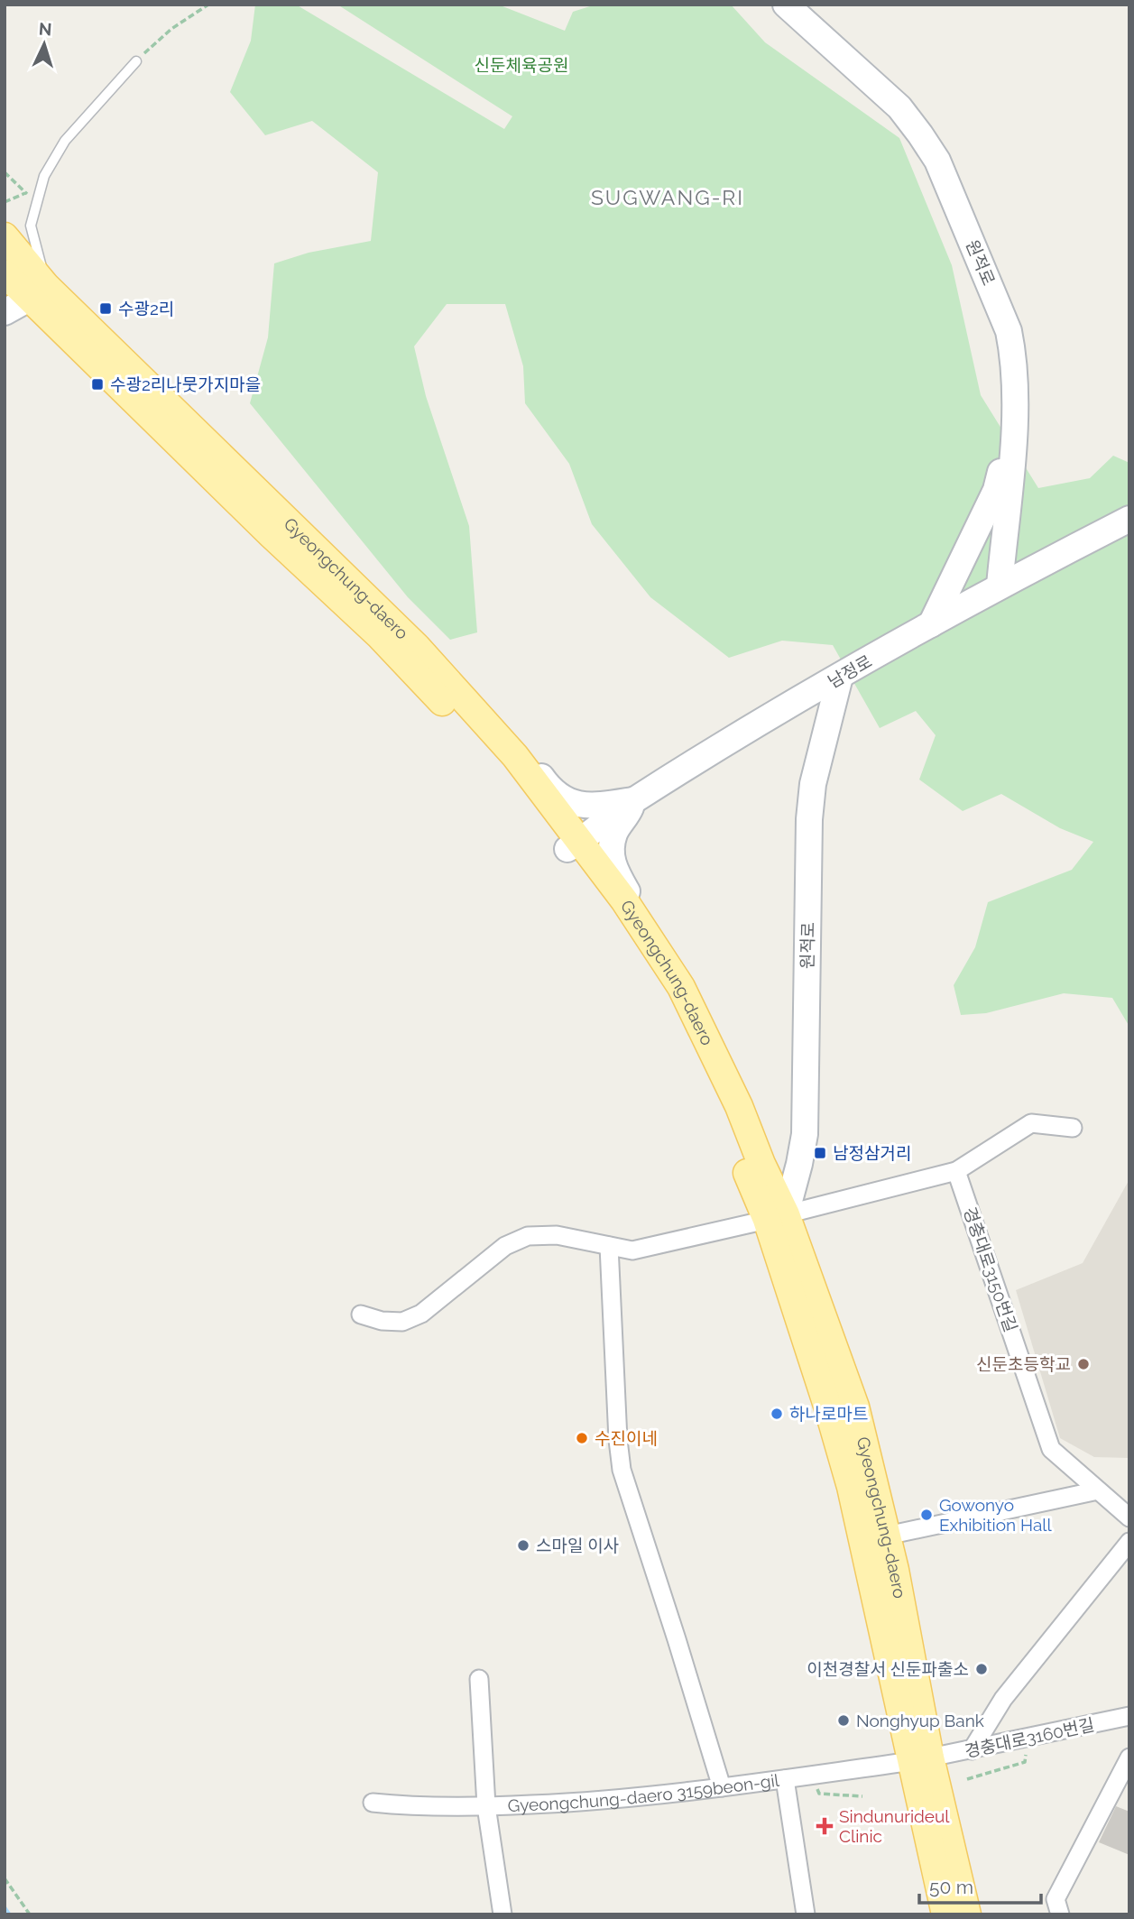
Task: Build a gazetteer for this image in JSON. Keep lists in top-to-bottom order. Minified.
{"streets":{"main road":["Gyeongchung-daero"],"street":["원적로","남정로","경충대로3150번길","경충대로3160번길","Gyeongchung-daero 3159beon-gil"]},"crossings":[["원적로","Gyeongchung-daero"],["원적로","남정로"],["Gyeongchung-daero","남정로"],["Gyeongchung-daero","경충대로3160번길"],["Gyeongchung-daero","Gyeongchung-daero 3159beon-gil"],["경충대로3160번길","Gyeongchung-daero 3159beon-gil"]],"districts":["SUGWANG-RI"],"parks":["신둔체육공원"],"places":{"transit":["수광2리","수광2리나뭇가지마을","남정삼거리"],"other":["신둔초등학교","하나로마트","수진이네","Gowonyo Exhibition Hall","스마일 이사","이천경찰서 신둔파출소","Nonghyup Bank"],"health":["Sindunurideul Clinic"]},"scale_bar":"50 m","north":"top"}
